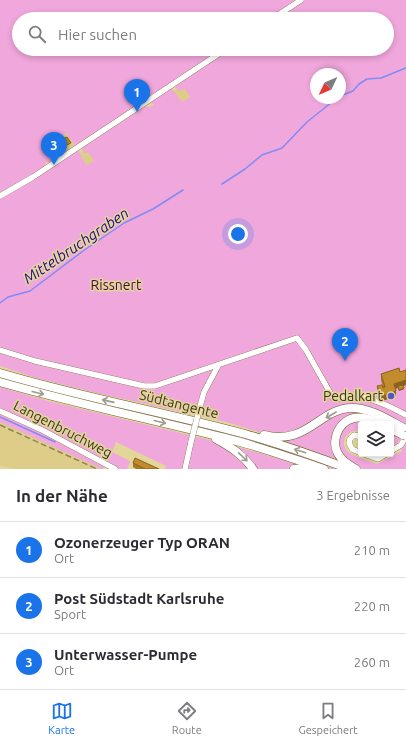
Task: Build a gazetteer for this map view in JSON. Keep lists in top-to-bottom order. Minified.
{"streets":{"highway":["Südtangente"],"lane":["Langenbruchweg"]},"water":["Mittelbruchgraben"],"parks":["Rissnert"],"places":["Pedalkart"],"north":"bottom left","page":{"search":"Hier suchen","pins":["1","3","2"],"heading":["In der Nähe","3 Ergebnisse"],"list":[{"mark":"1","name":"Ozonerzeuger Typ ORAN","note":"Ort","value":"210 m"},{"mark":"2","name":"Post Südstadt Karlsruhe","note":"Sport","value":"220 m"},{"mark":"3","name":"Unterwasser-Pumpe","note":"Ort","value":"260 m"}],"nav":["Karte","Route","Gespeichert"]}}
